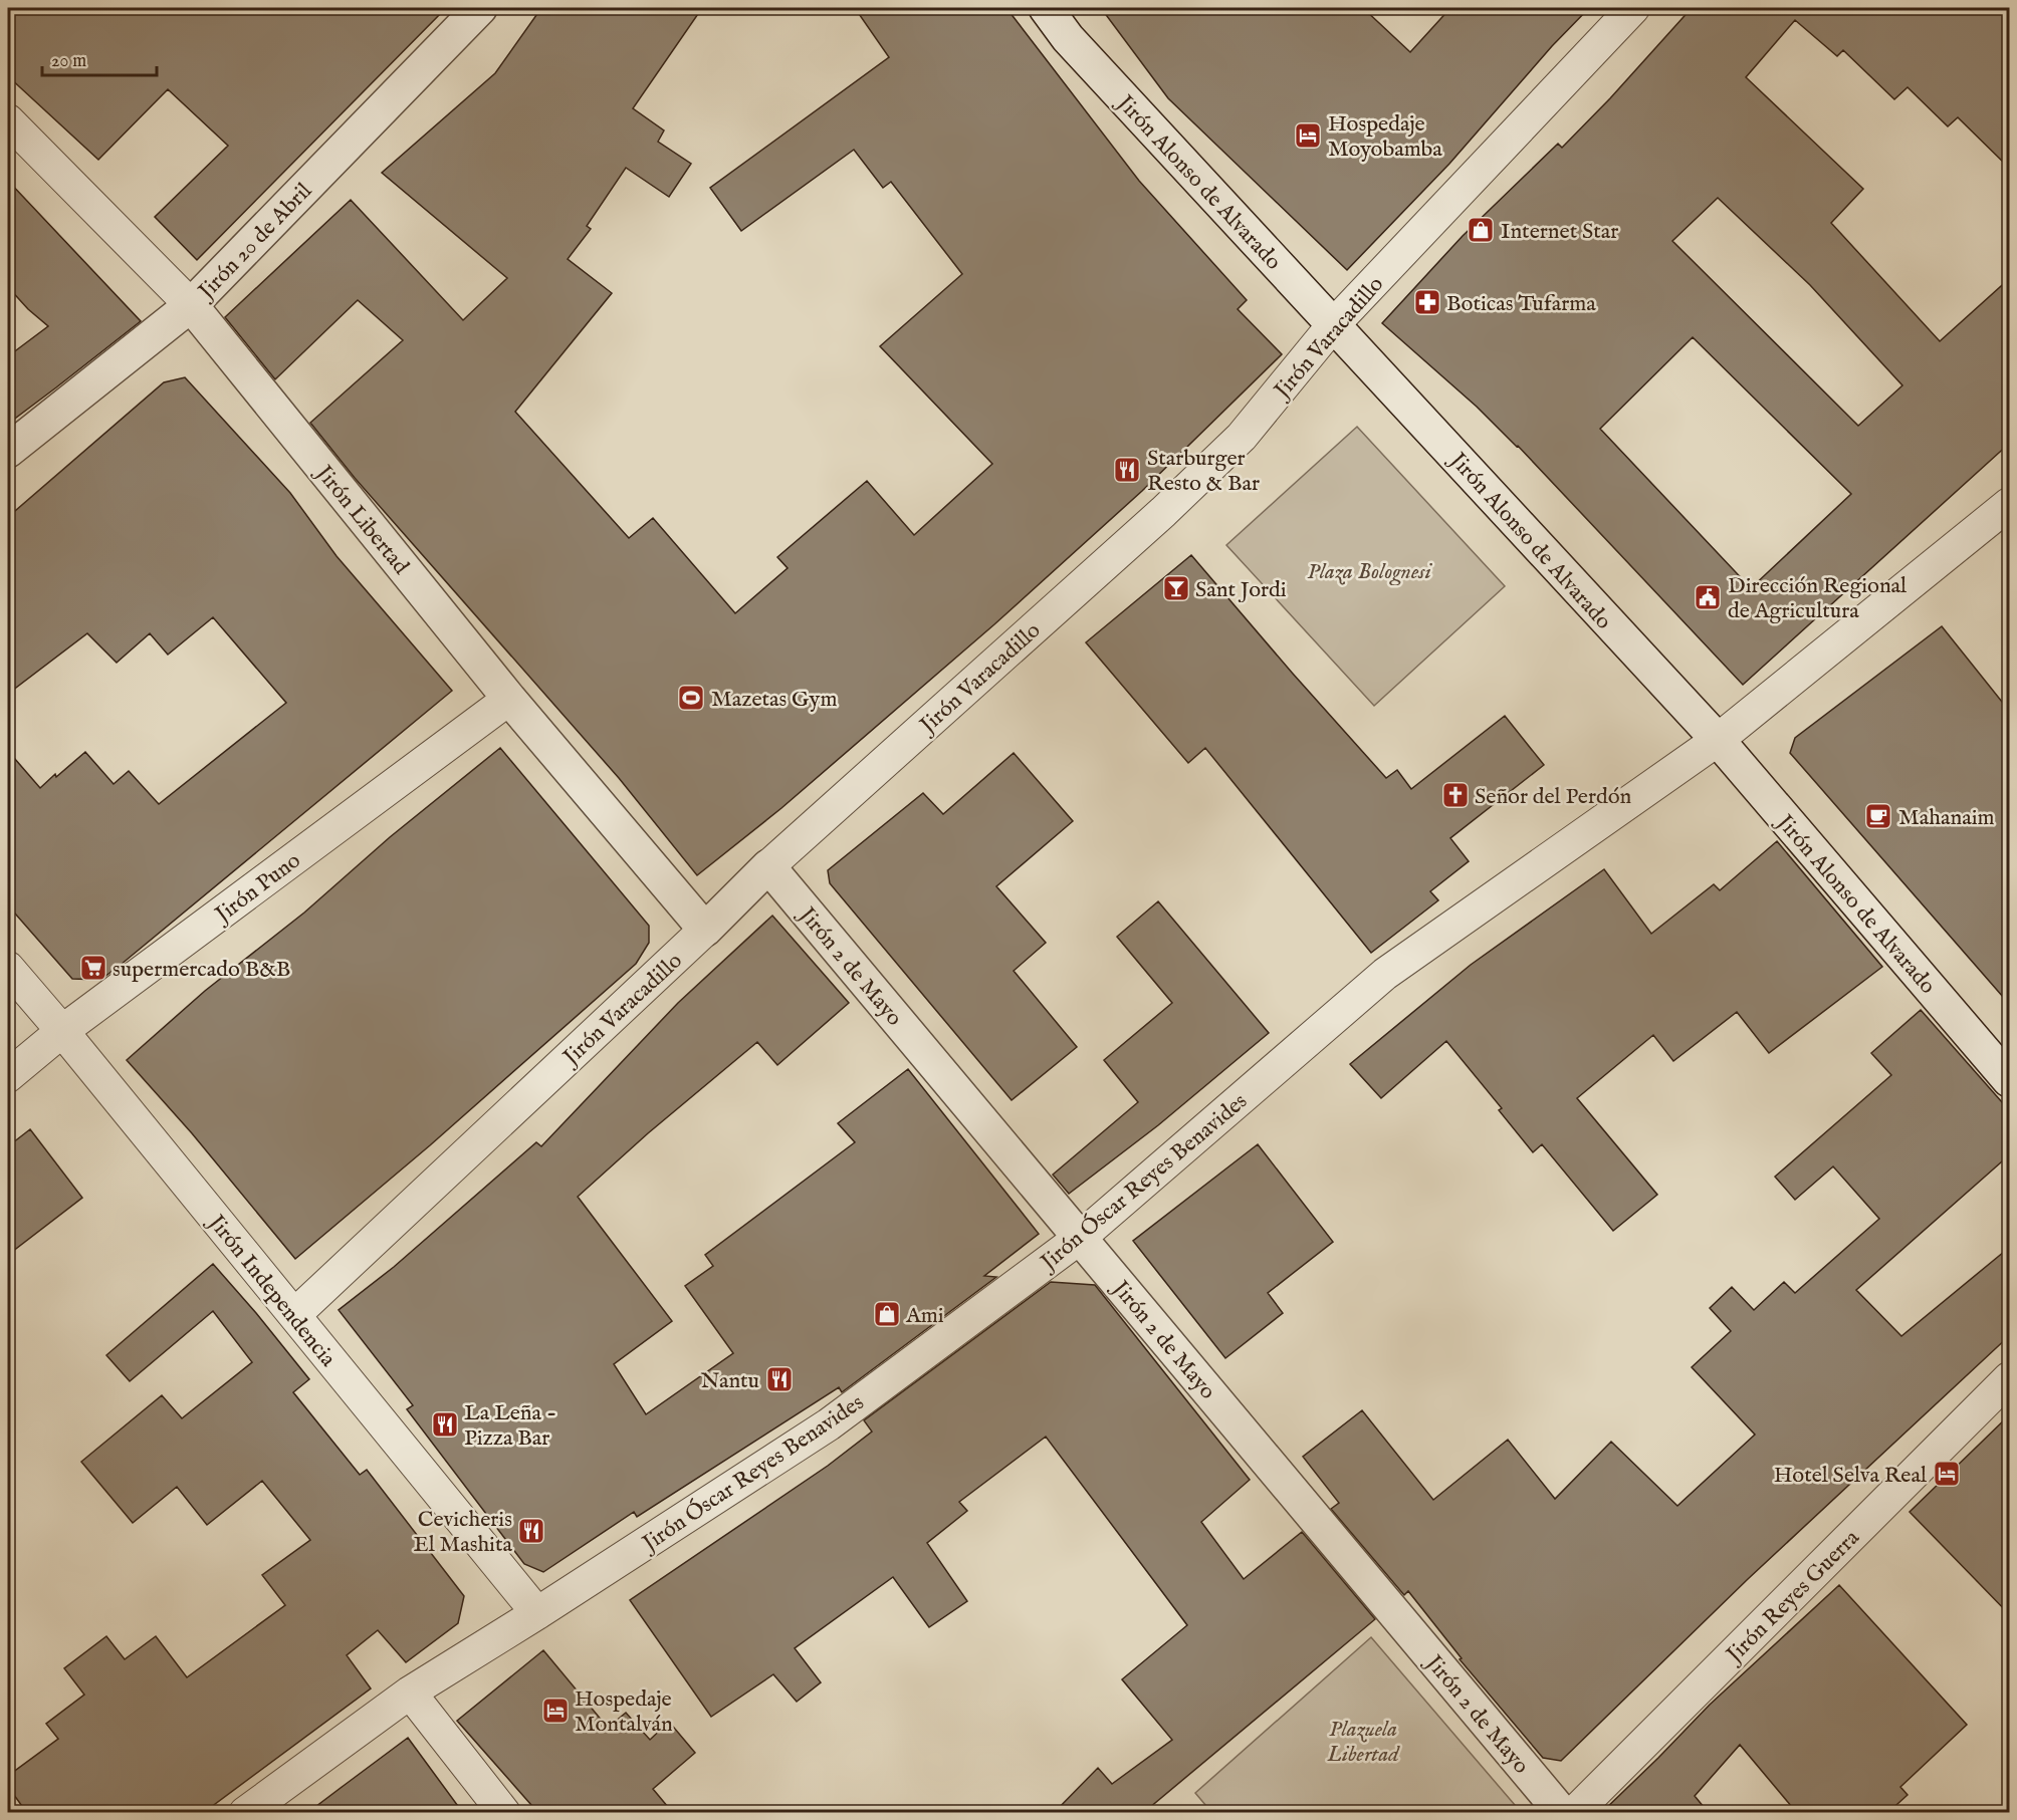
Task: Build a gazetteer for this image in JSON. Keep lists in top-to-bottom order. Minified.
{"streets":{"street":["Jirón Alonso de Alvarado","Jirón 20 de Abril","Jirón Varacadillo","Jirón Libertad","Jirón Puno","Jirón 2 de Mayo","Jirón Óscar Reyes Benavides","Jirón Independencia","Jirón Reyes Guerra"]},"crossings":[["Jirón Alonso de Alvarado","Jirón Varacadillo"],["Jirón Alonso de Alvarado","Jirón Óscar Reyes Benavides"],["Jirón 20 de Abril","Jirón Libertad"],["Jirón Varacadillo","Jirón Libertad"],["Jirón Varacadillo","Jirón 2 de Mayo"],["Jirón Varacadillo","Jirón Independencia"],["Jirón Libertad","Jirón Puno"],["Jirón Puno","Jirón Independencia"],["Jirón 2 de Mayo","Jirón Óscar Reyes Benavides"],["Jirón Óscar Reyes Benavides","Jirón Independencia"]],"parks":["Plaza Bolognesi","Plazuela Libertad"],"places":{"hotel":["Hospedaje Moyobamba","Hotel Selva Real","Hospedaje Montalván"],"shop":["Internet Star","Ami"],"pharmacy":["Boticas Tufarma"],"restaurant":["Starburger Resto & Bar","Nantu","La Leña - Pizza Bar","Cevicheris El Mashita"],"bar":["Sant Jordi"],"public building":["Dirección Regional de Agricultura"],"sports":["Mazetas Gym"],"church":["Señor del Perdón"],"cafe":["Mahanaim"],"supermarket":["supermercado B&B"]},"scale_bar":"20 m"}
